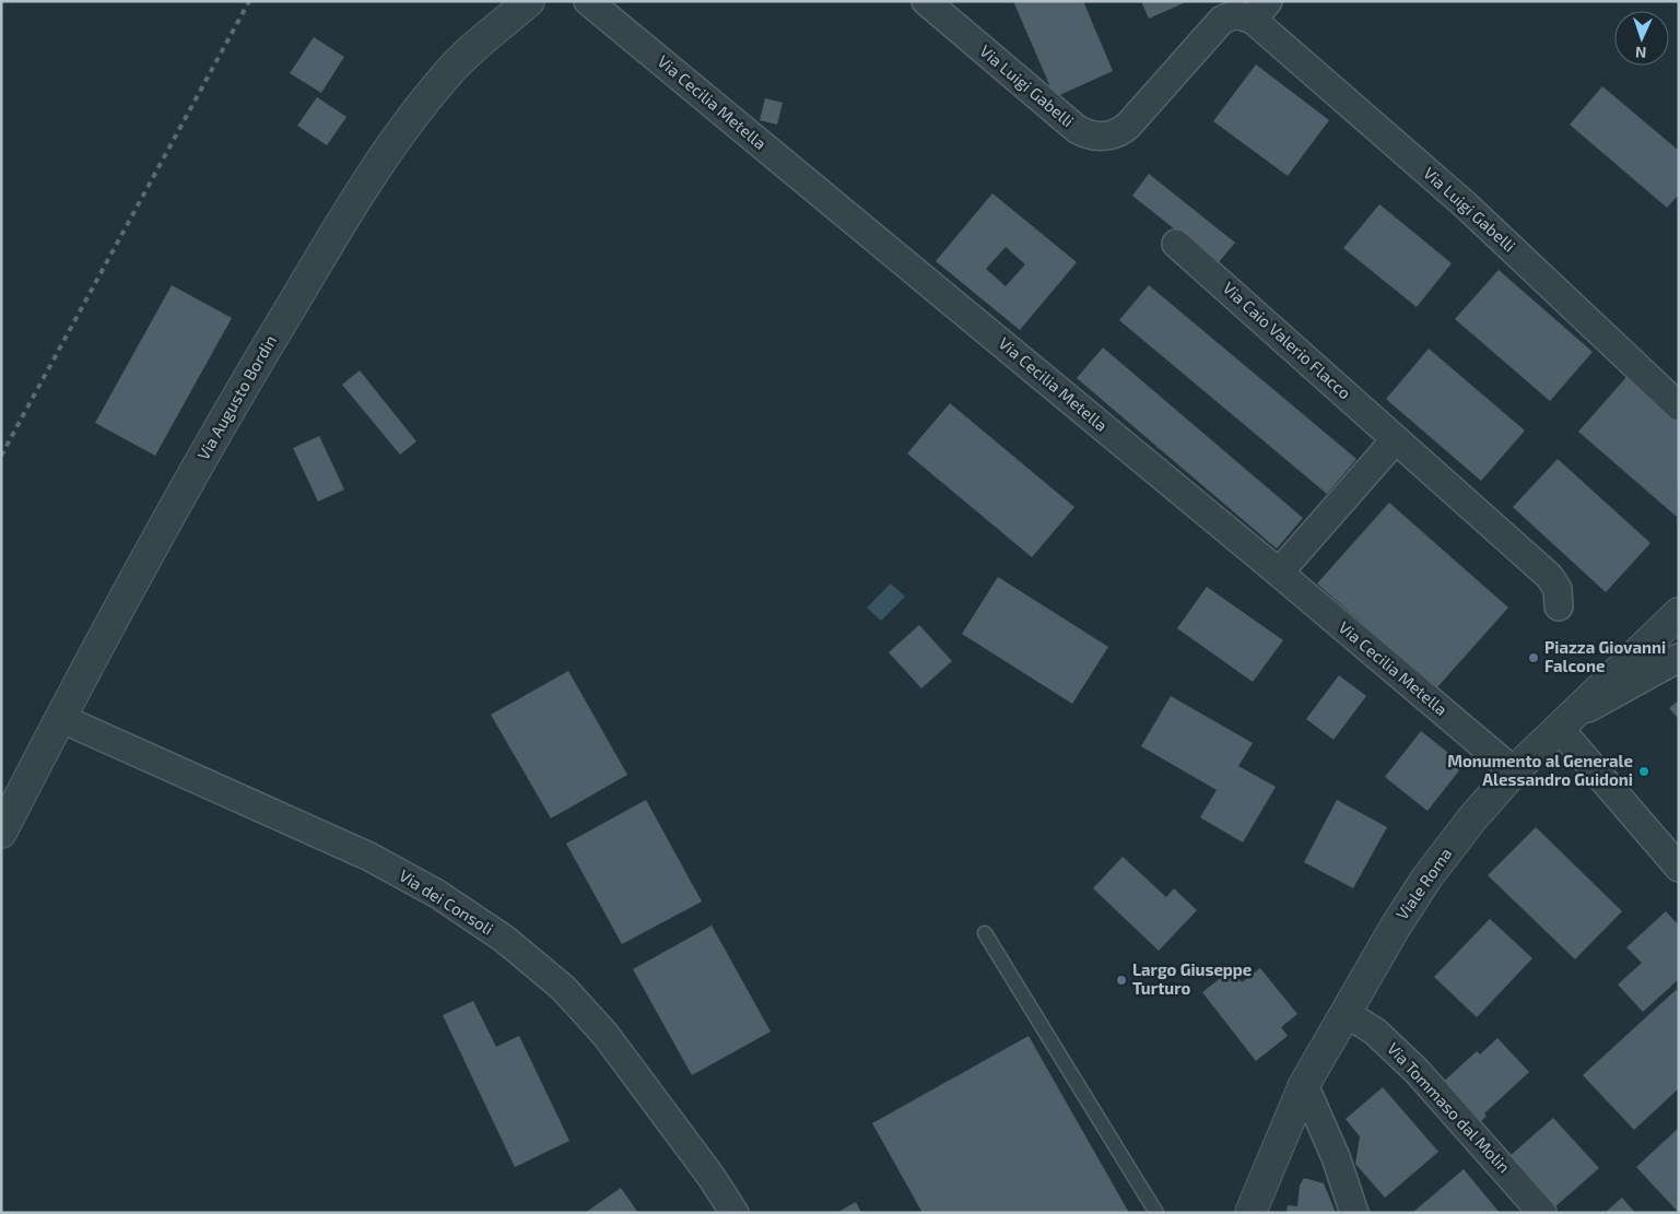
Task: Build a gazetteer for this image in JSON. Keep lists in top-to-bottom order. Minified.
{"streets":{"street":["Via Luigi Gabelli","Via Cecilia Metella","Via Caio Valerio Flacco","Via Augusto Bordin","Viale Roma","Via dei Consoli","Via Tommaso dal Molin"]},"crossings":[["Via Cecilia Metella","Viale Roma"],["Via Augusto Bordin","Via dei Consoli"],["Viale Roma","Via Tommaso dal Molin"]],"places":["Piazza Giovanni Falcone","Monumento al Generale Alessandro Guidoni","Largo Giuseppe Turturo"],"north":"bottom"}
